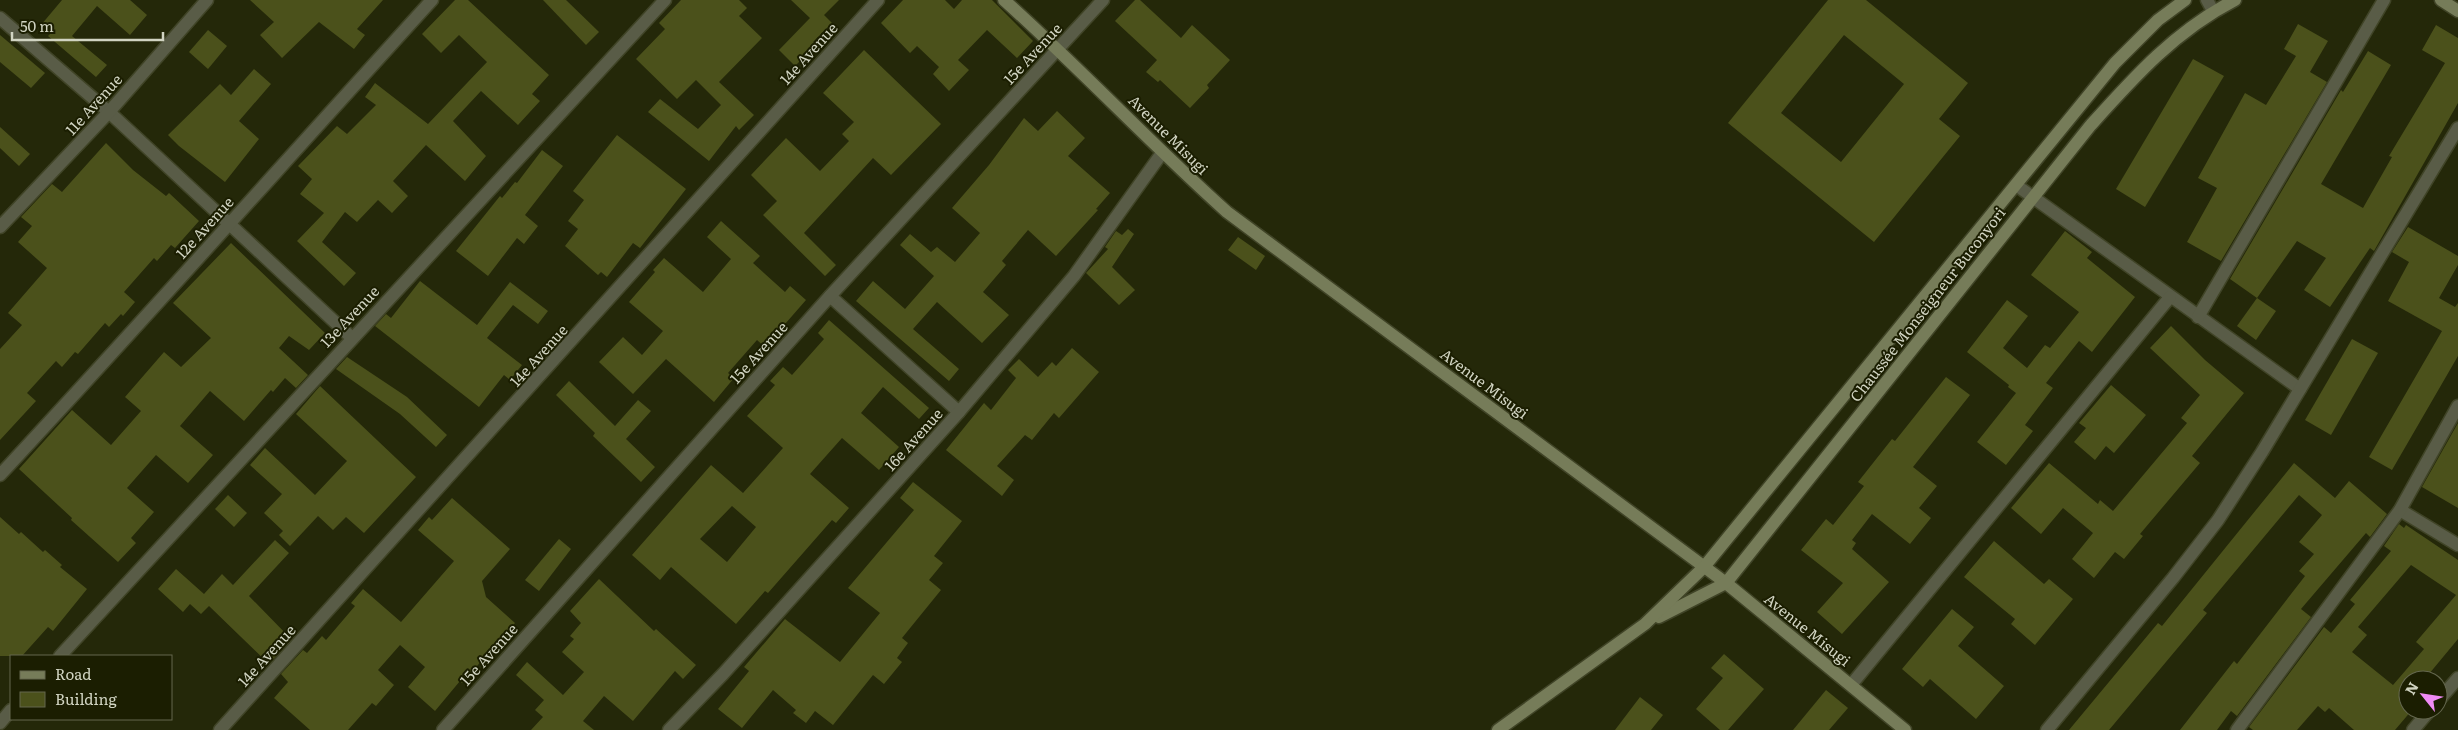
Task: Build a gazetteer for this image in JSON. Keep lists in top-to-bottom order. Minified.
{"streets":{"street":["14e Avenue","15e Avenue","11e Avenue","Avenue Misugi","12e Avenue","Chaussée Monseigneur Buconyori","13e Avenue","16e Avenue"]},"crossings":[["15e Avenue","Avenue Misugi"],["Avenue Misugi","Chaussée Monseigneur Buconyori"],["Avenue Misugi","16e Avenue"]],"legend":["Road","Building"],"scale_bar":"50 m","north":"top left"}
